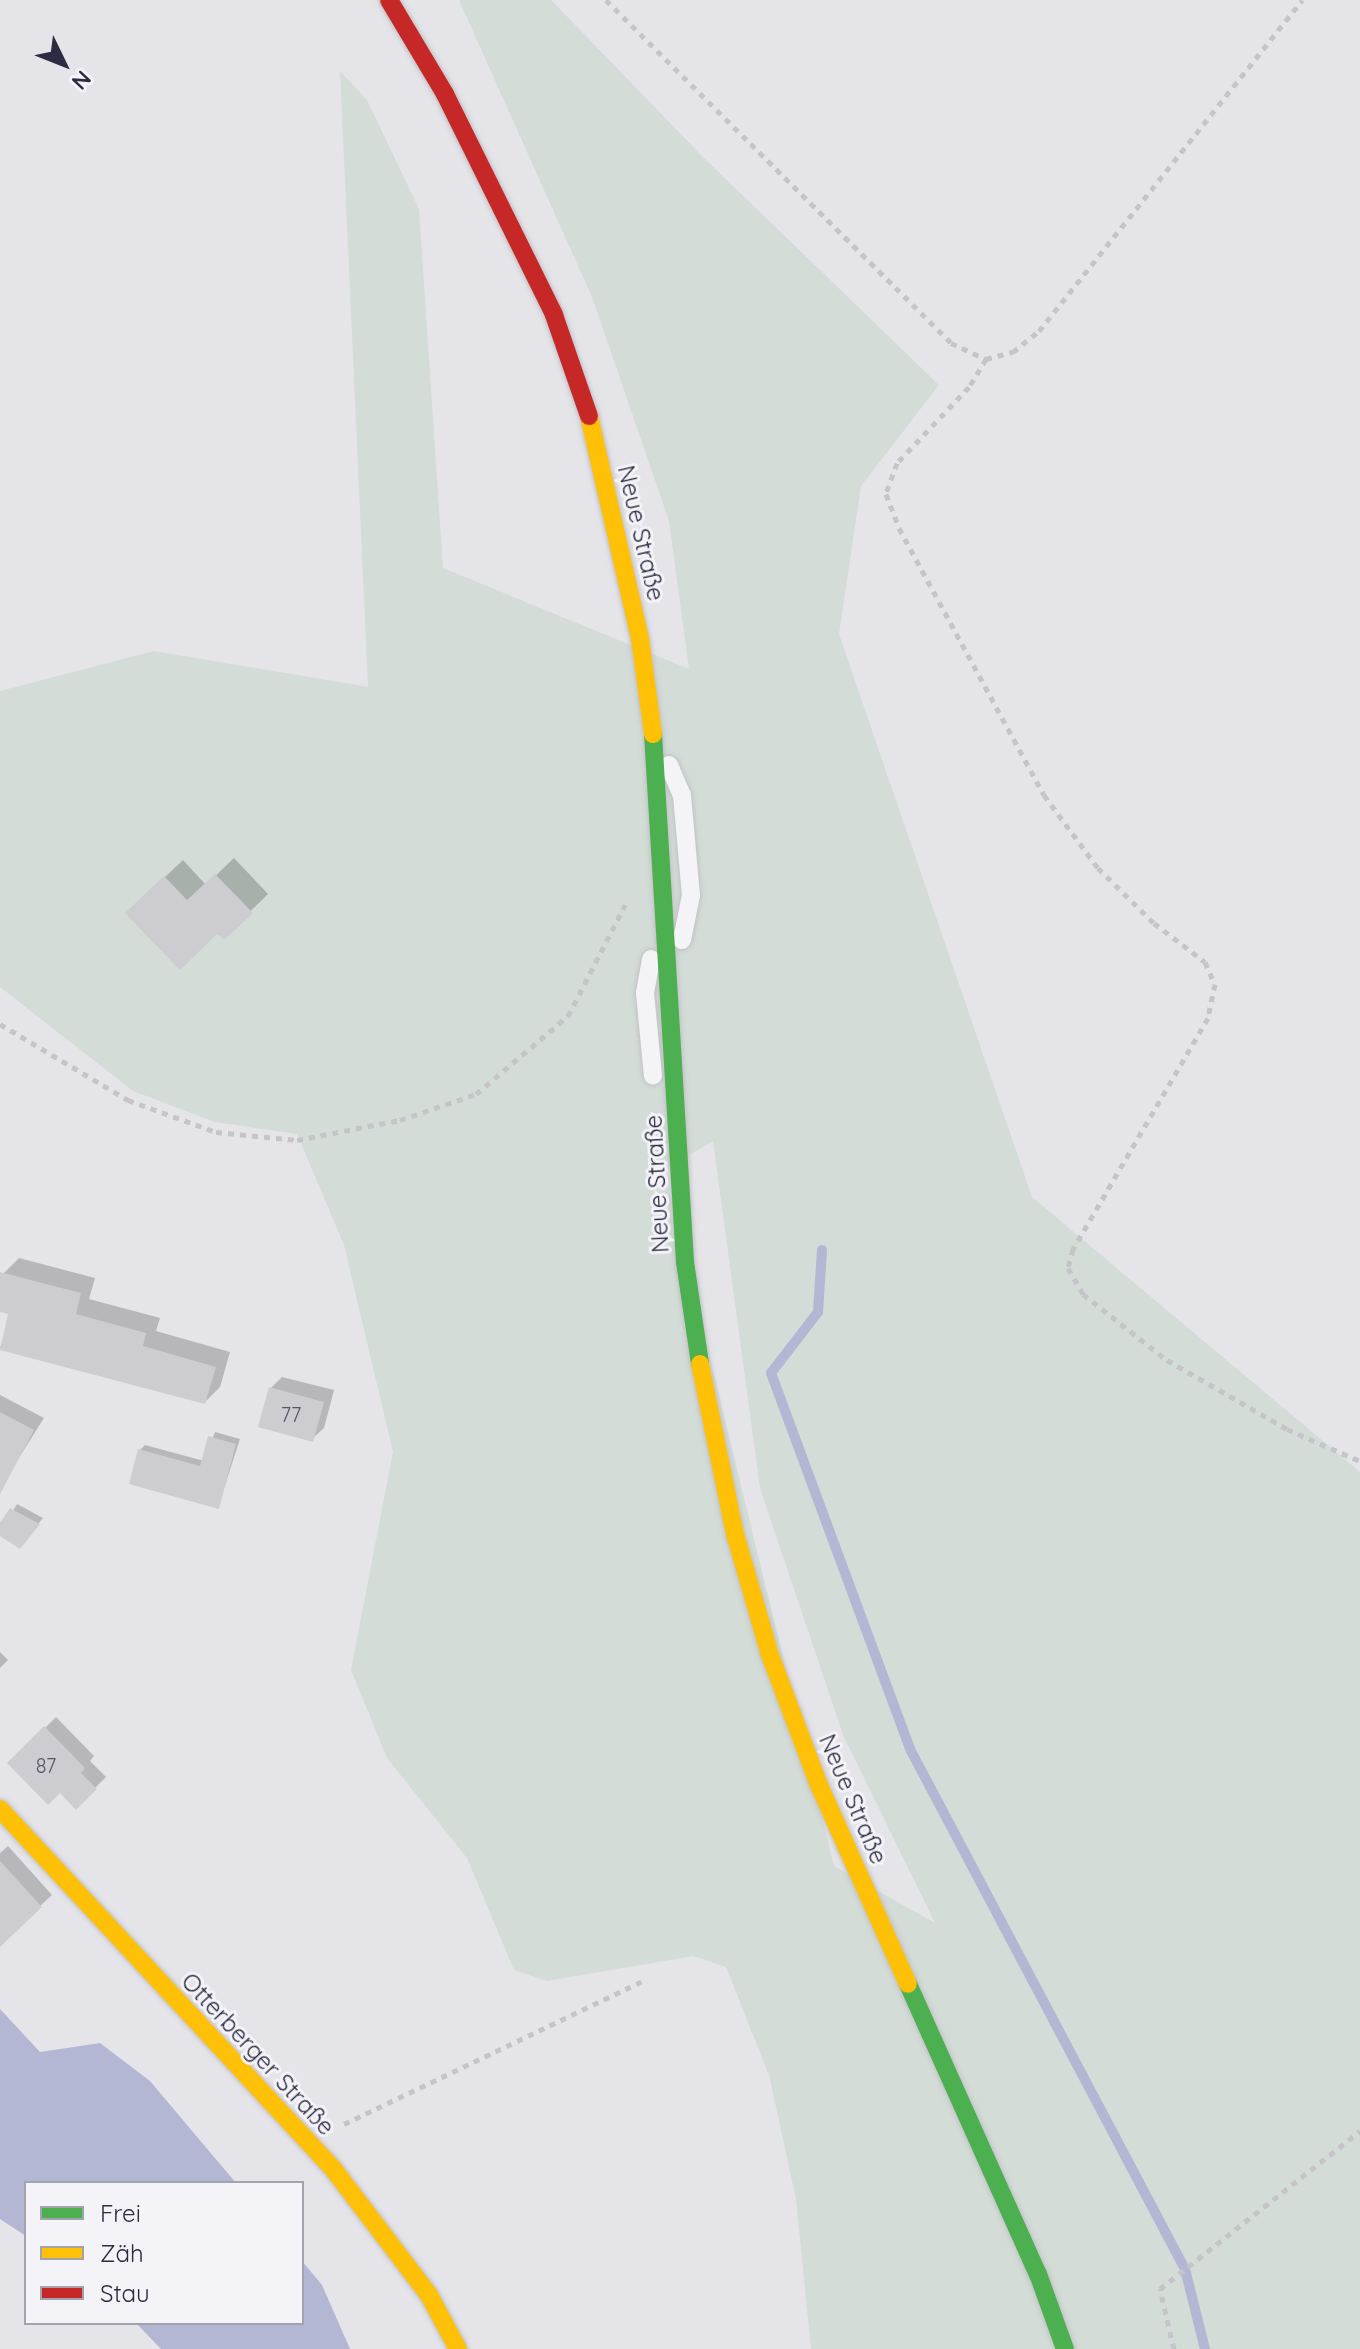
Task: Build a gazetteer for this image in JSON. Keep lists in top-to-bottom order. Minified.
{"streets":{"main road":["Neue Straße","Otterberger Straße"]},"house_numbers":["77","87"],"legend":["Frei","Zäh","Stau"],"north":"bottom right"}
